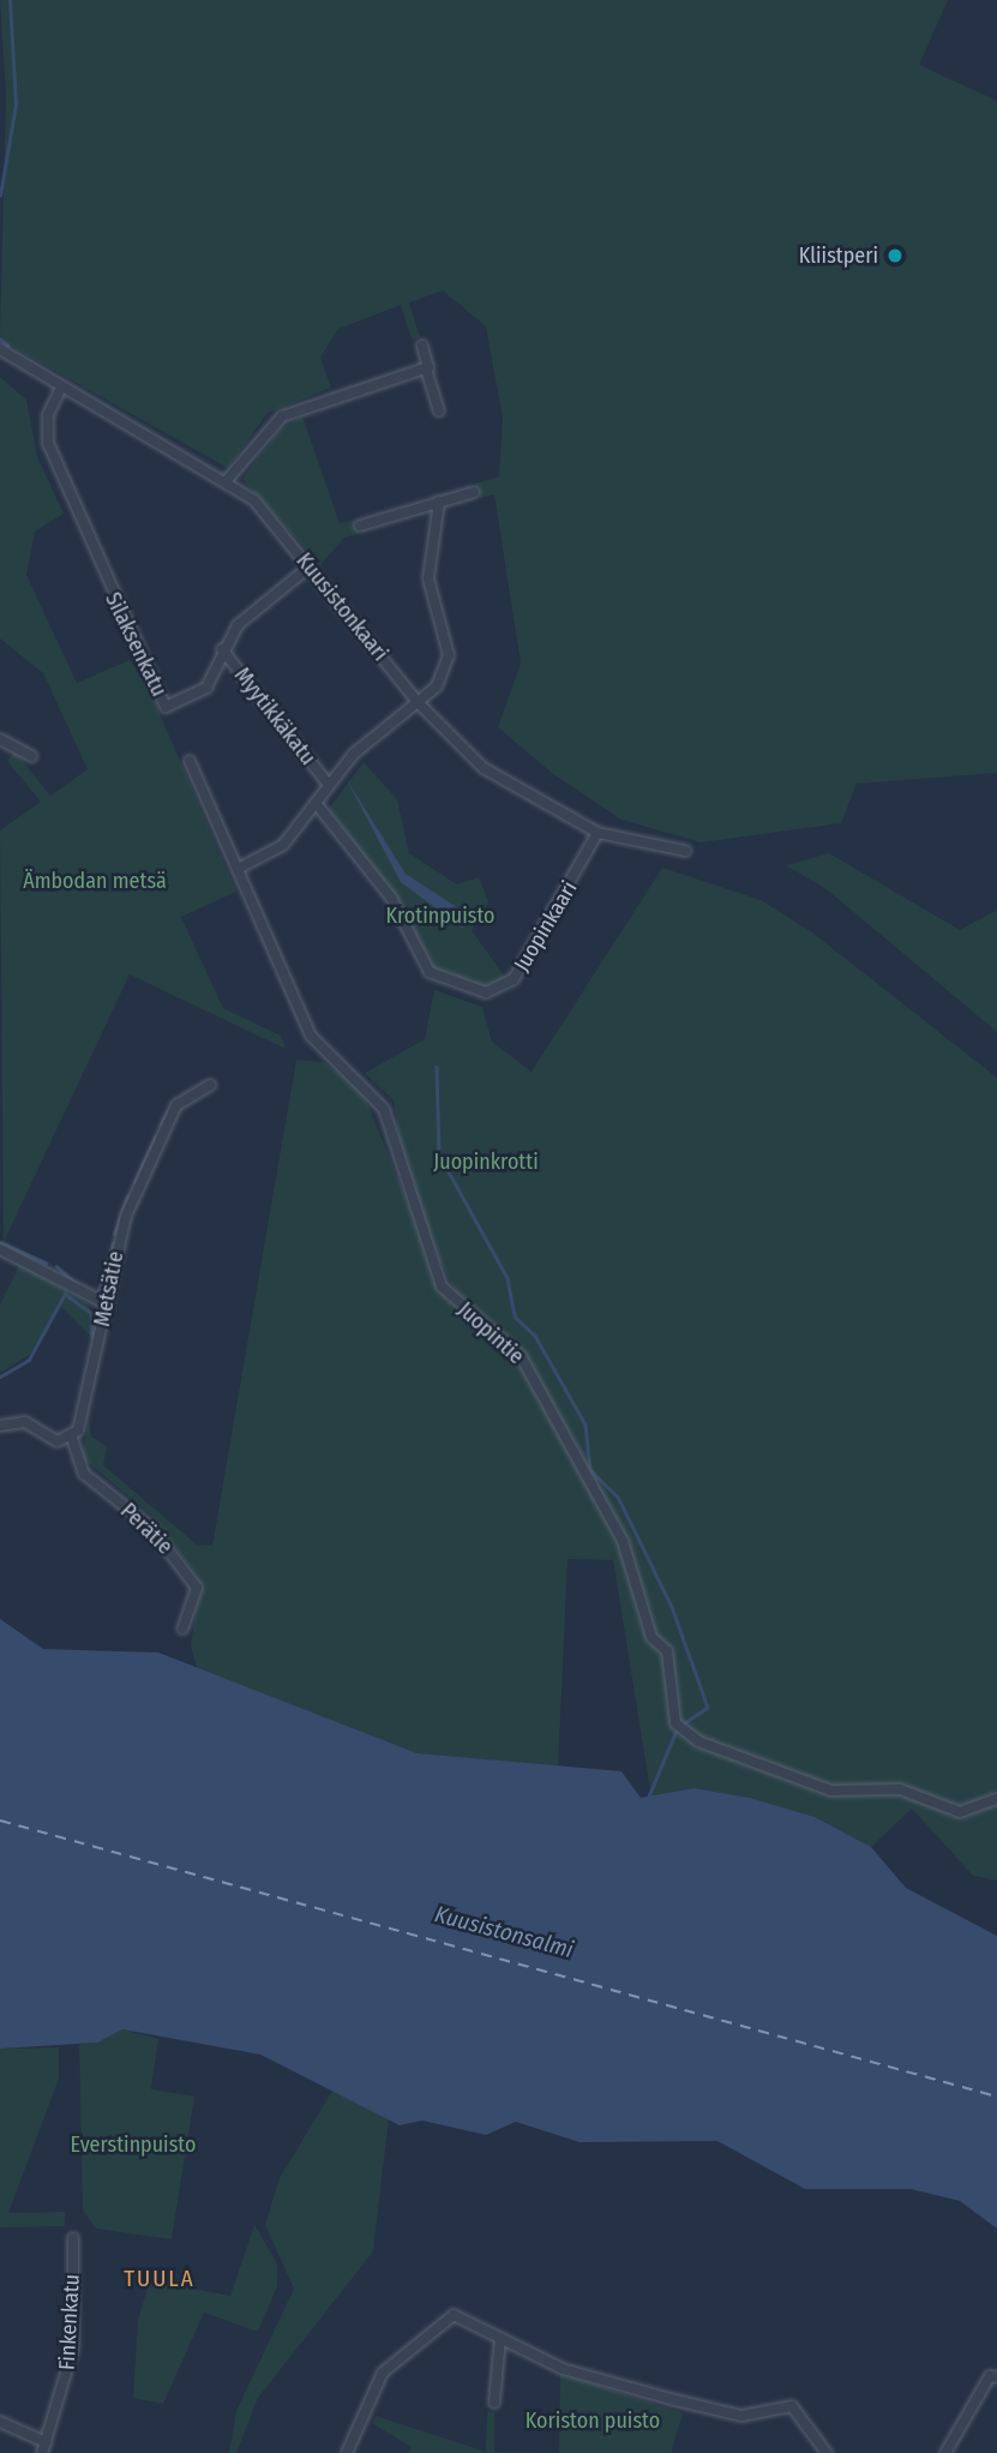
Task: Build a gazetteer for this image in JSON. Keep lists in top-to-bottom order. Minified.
{"streets":{"street":["Kuusistonkaari","Silaksenkatu","Myytikkäkatu","Juopinkaari","Metsätie","Juopintie","Perätie","Finkenkatu"]},"crossings":[["Kuusistonkaari","Silaksenkatu"],["Kuusistonkaari","Juopinkaari"],["Silaksenkatu","Myytikkäkatu"],["Metsätie","Perätie"]],"districts":["TUULA"],"water":["Kuusistonsalmi"],"parks":["Ämbodan metsä","Krotinpuisto","Juopinkrotti","Everstinpuisto","Koriston puisto"],"places":["Kliistperi"]}
